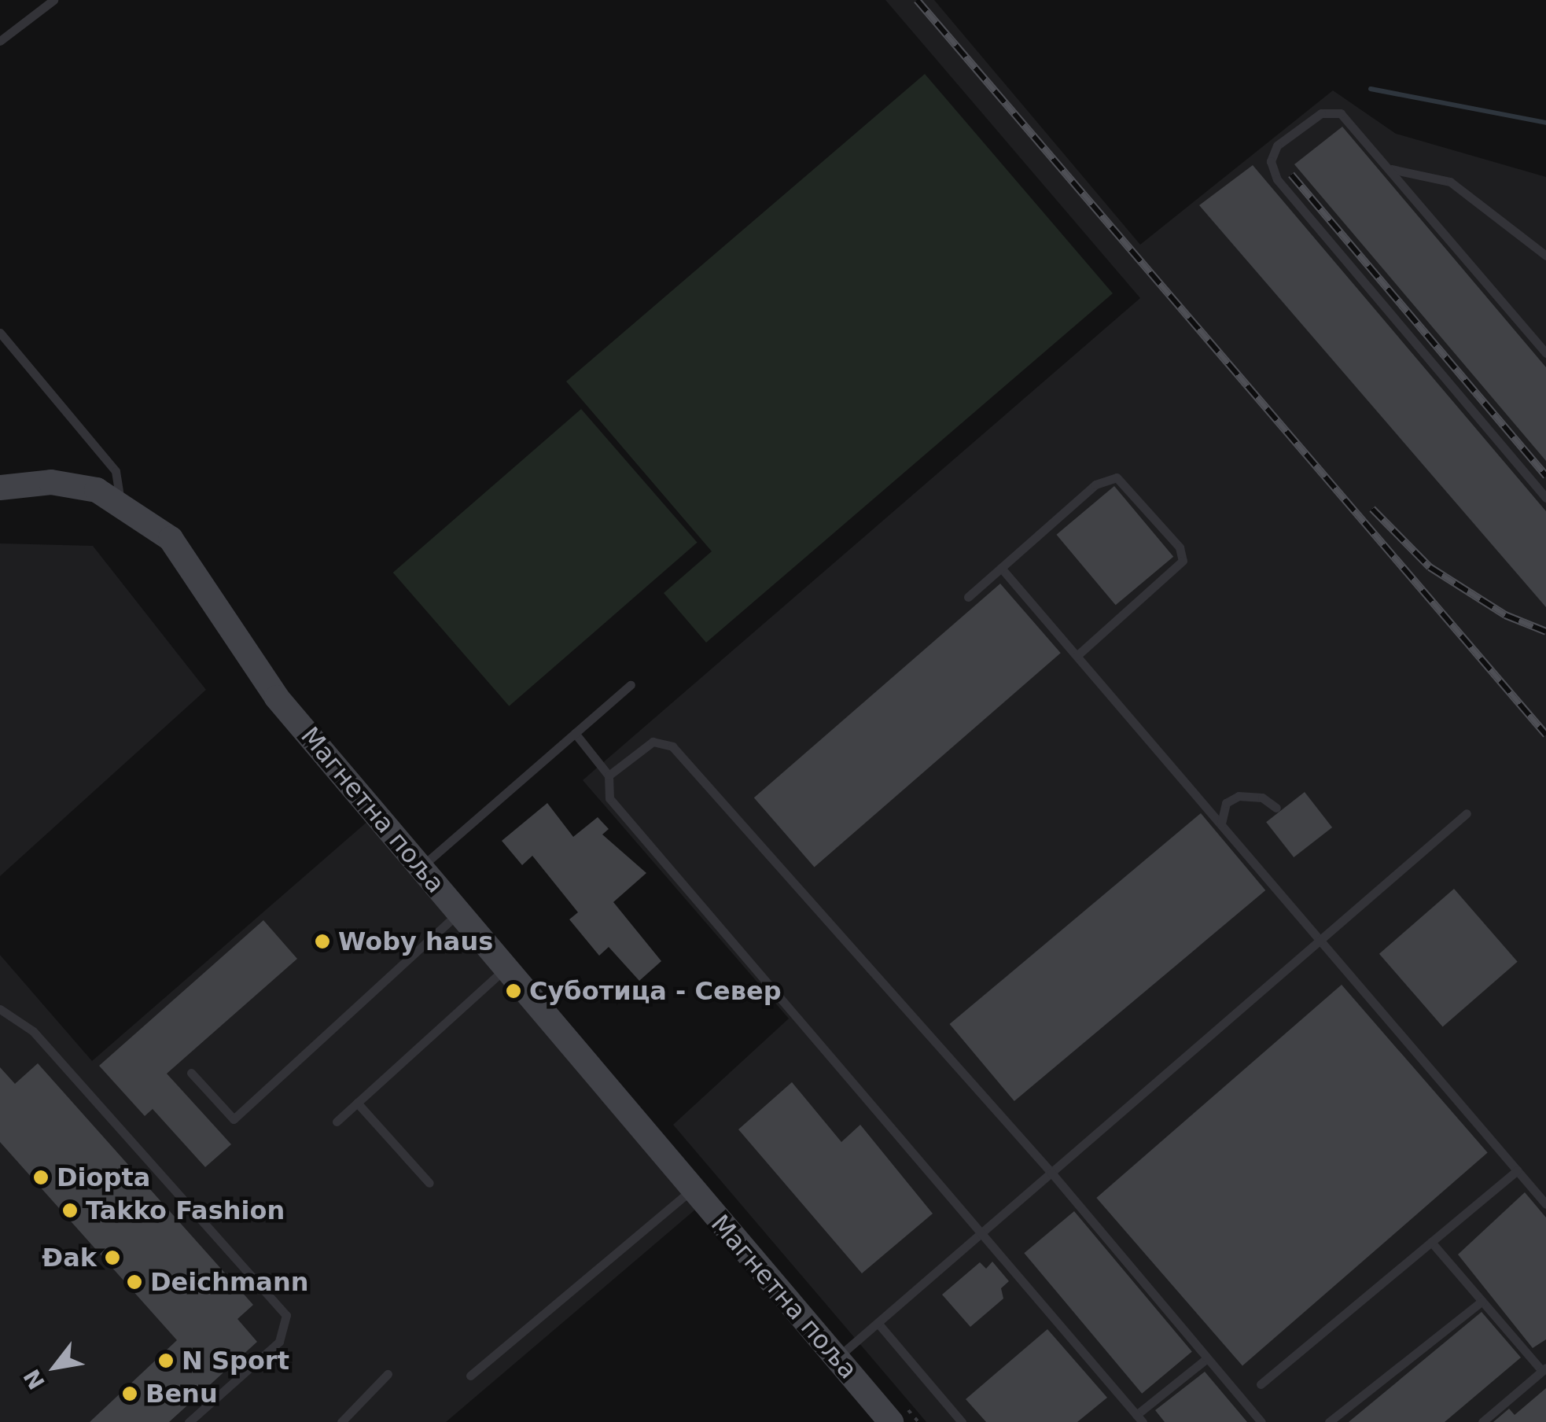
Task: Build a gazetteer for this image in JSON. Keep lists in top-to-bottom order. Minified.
{"streets":{"street":["Магнетна поља"]},"places":["Woby haus","Суботица - Север","Diopta","Takko Fashion","Đak","Deichmann","N Sport","Benu"],"north":"bottom left"}
